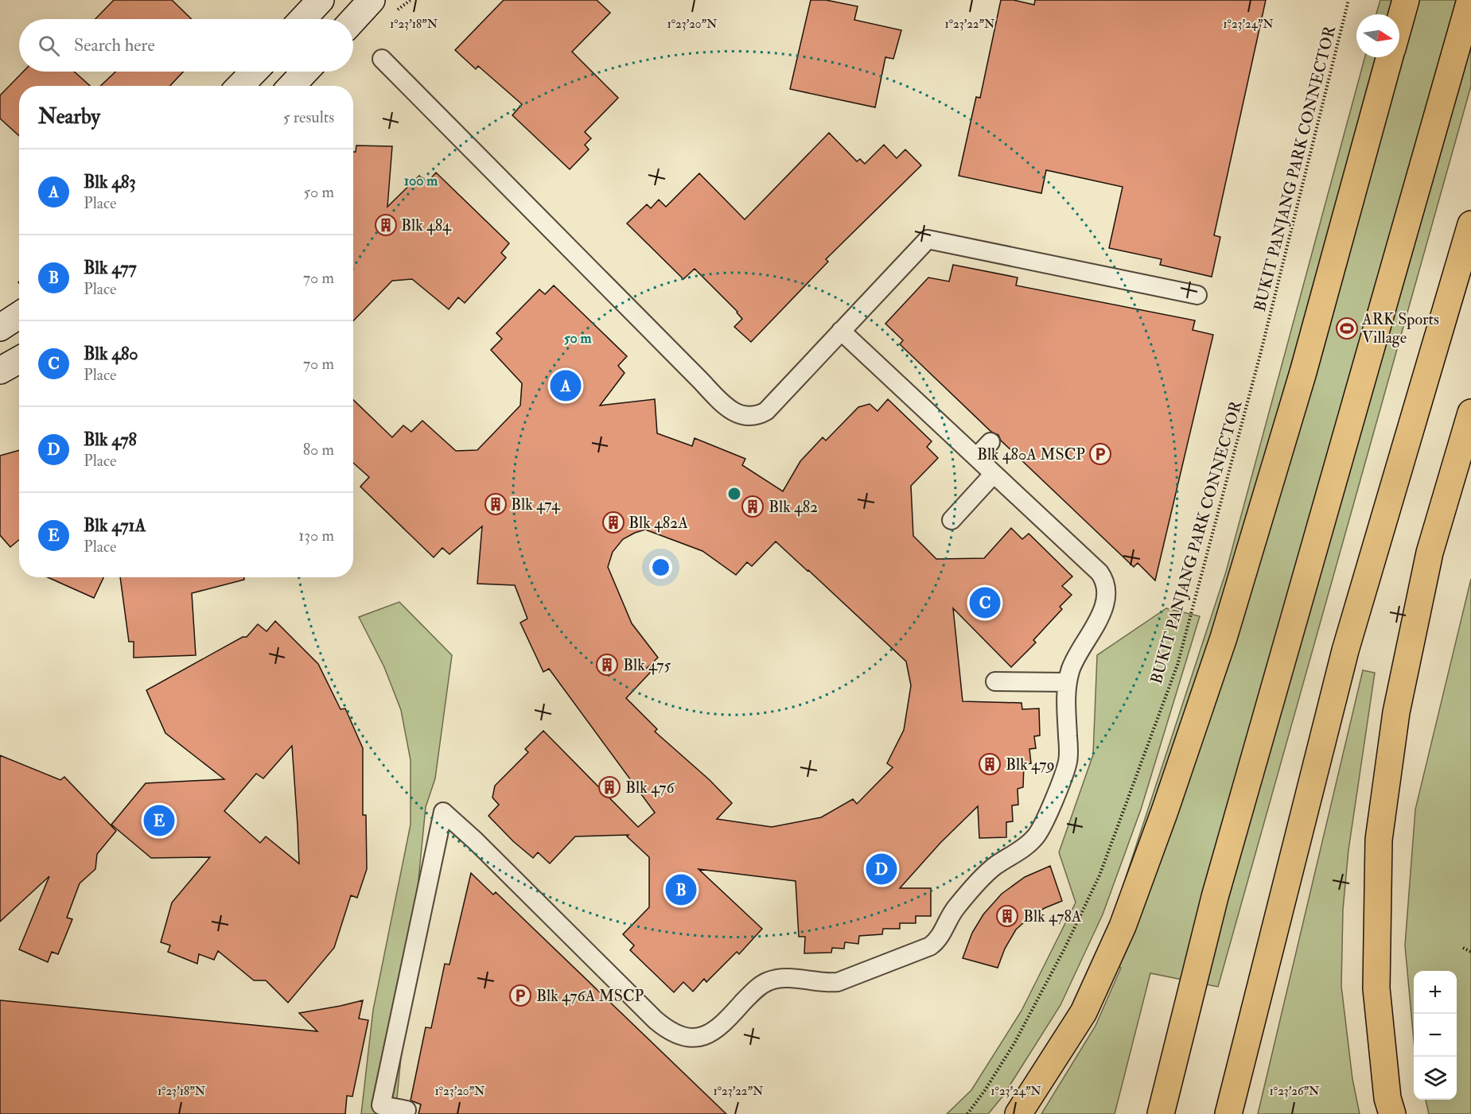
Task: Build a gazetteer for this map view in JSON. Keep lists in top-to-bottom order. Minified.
{"streets":{"path":["BUKIT PANJANG PARK CONNECTOR"]},"places":{"building":["Blk 484","Blk 474","Blk 482","Blk 482A","Blk 475","Blk 479","Blk 476","Blk 478A"],"sports":["ARK Sports Village"],"parking":["Blk 480A MSCP","Blk 476A MSCP"]},"north":"right","page":{"search":"Search here","heading":["Nearby","5 results"],"list":[{"mark":"A","name":"Blk 483","note":"Place","value":"50 m"},{"mark":"B","name":"Blk 477","note":"Place","value":"70 m"},{"mark":"C","name":"Blk 480","note":"Place","value":"70 m"},{"mark":"D","name":"Blk 478","note":"Place","value":"80 m"},{"mark":"E","name":"Blk 471A","note":"Place","value":"130 m"}],"pins":["A","C","E","D","B"],"map_buttons":["+","−"]},"coordinates":["1°23'18\"N","1°23'20\"N","1°23'22\"N","1°23'24\"N","1°23'26\"N"],"rings":["100 m","50 m"]}
